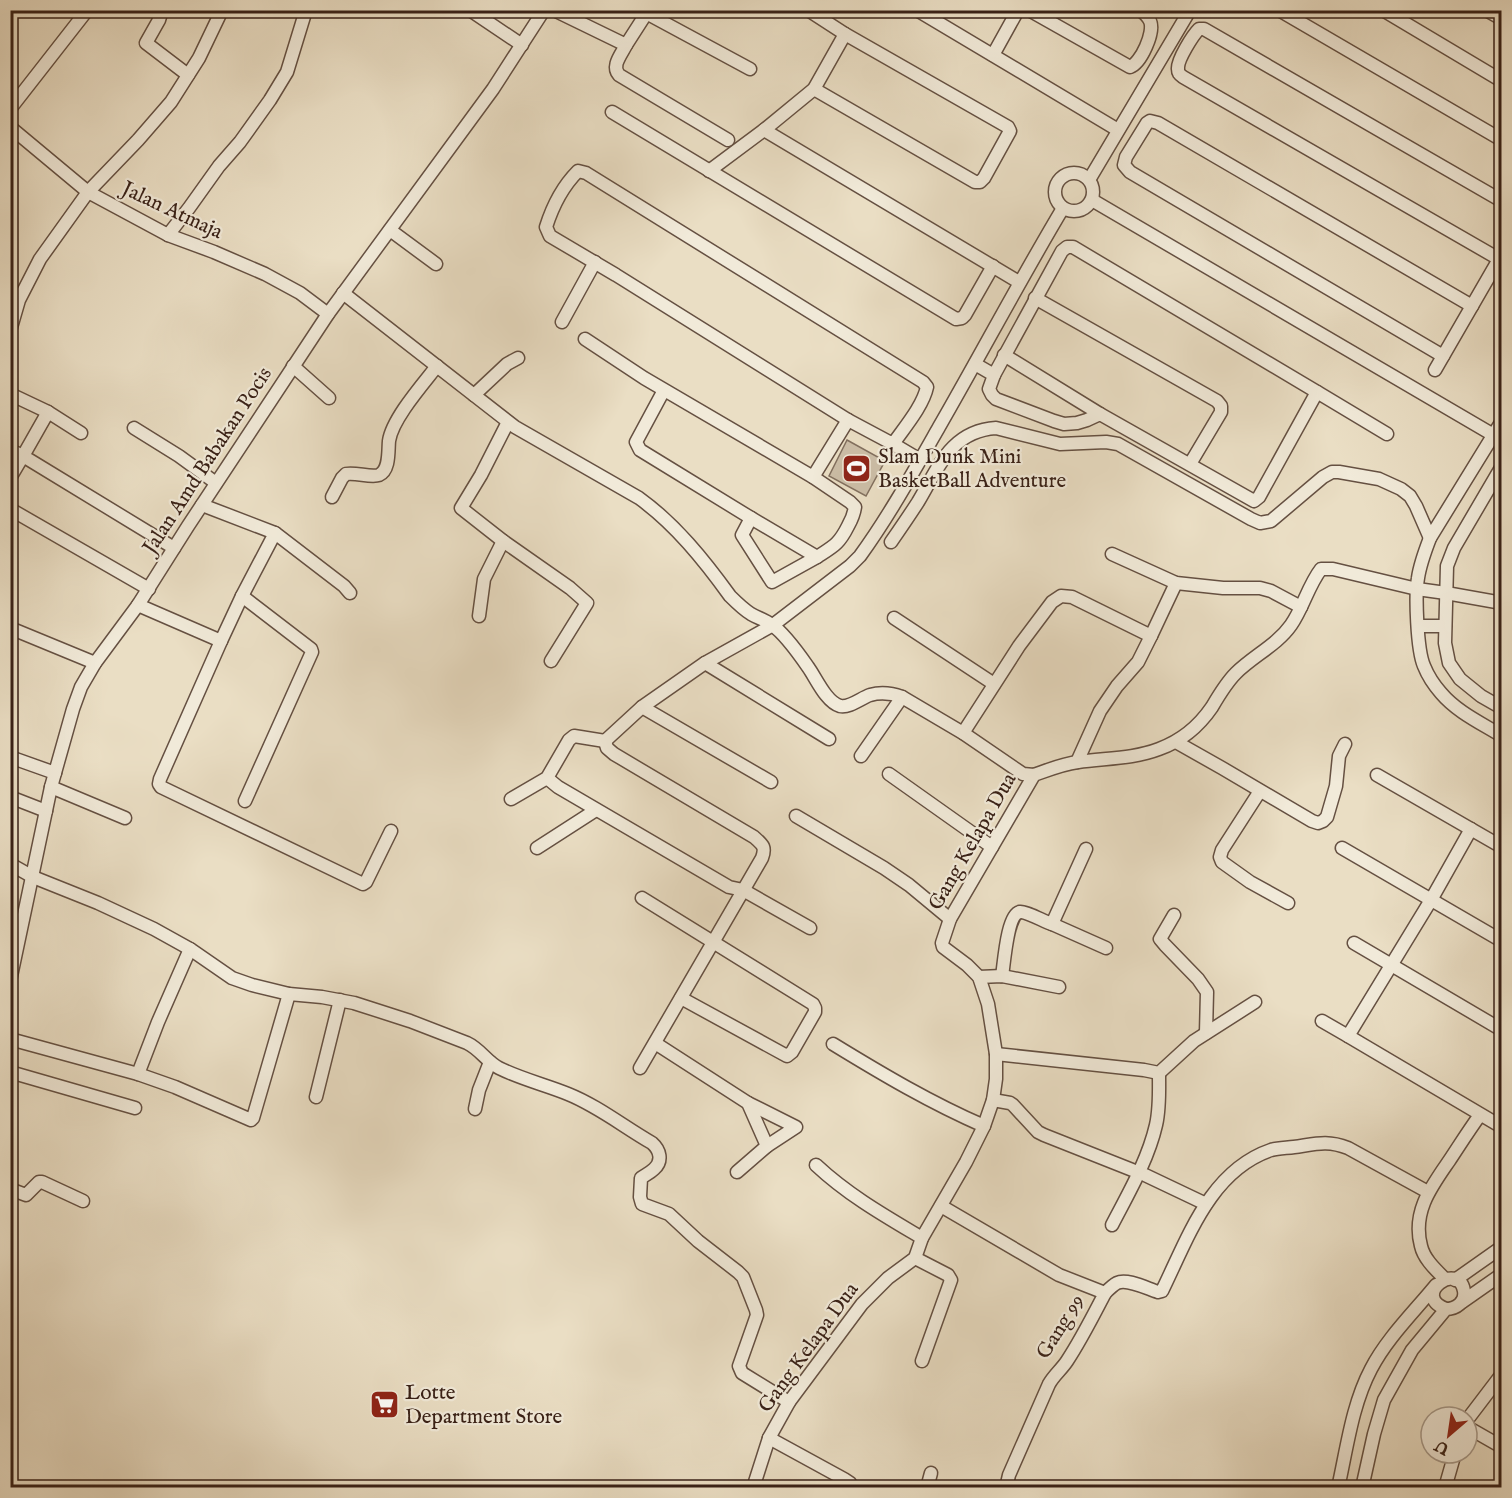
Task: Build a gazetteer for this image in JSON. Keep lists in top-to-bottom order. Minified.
{"streets":{"street":["Jalan Atmaja","Jalan Amd Babakan Pocis","Gang Kelapa Dua","Gang 99"]},"crossings":[["Jalan Atmaja","Jalan Amd Babakan Pocis"]],"places":{"sports":["Slam Dunk Mini BasketBall Adventure"],"supermarket":["Lotte Department Store"]},"north":"bottom left"}
